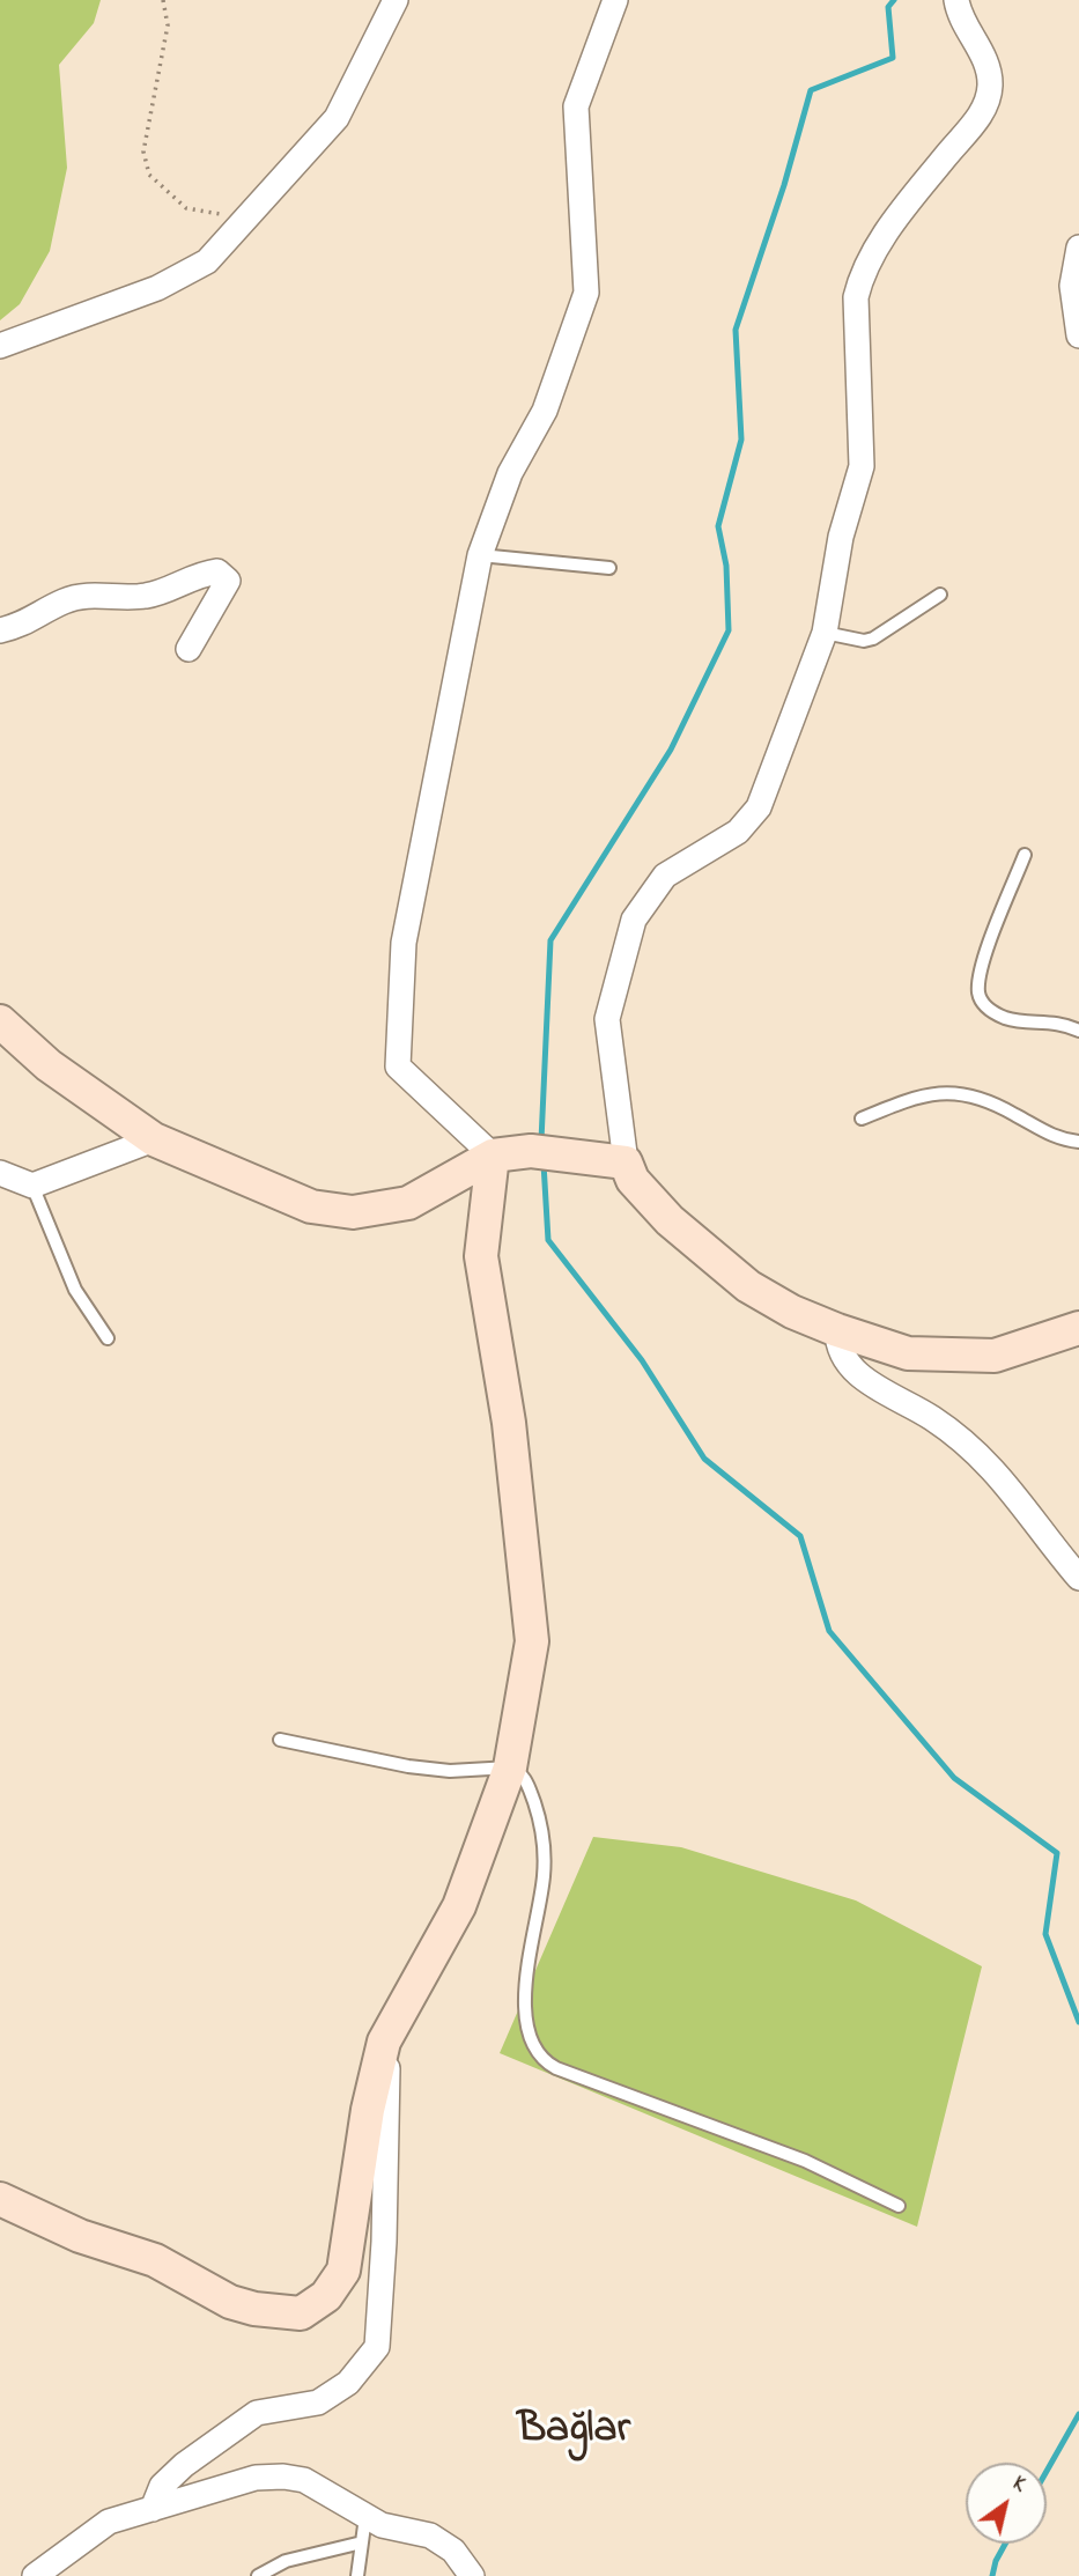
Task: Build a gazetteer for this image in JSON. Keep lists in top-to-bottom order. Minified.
{"districts":["Bağlar"],"north":"top right"}
